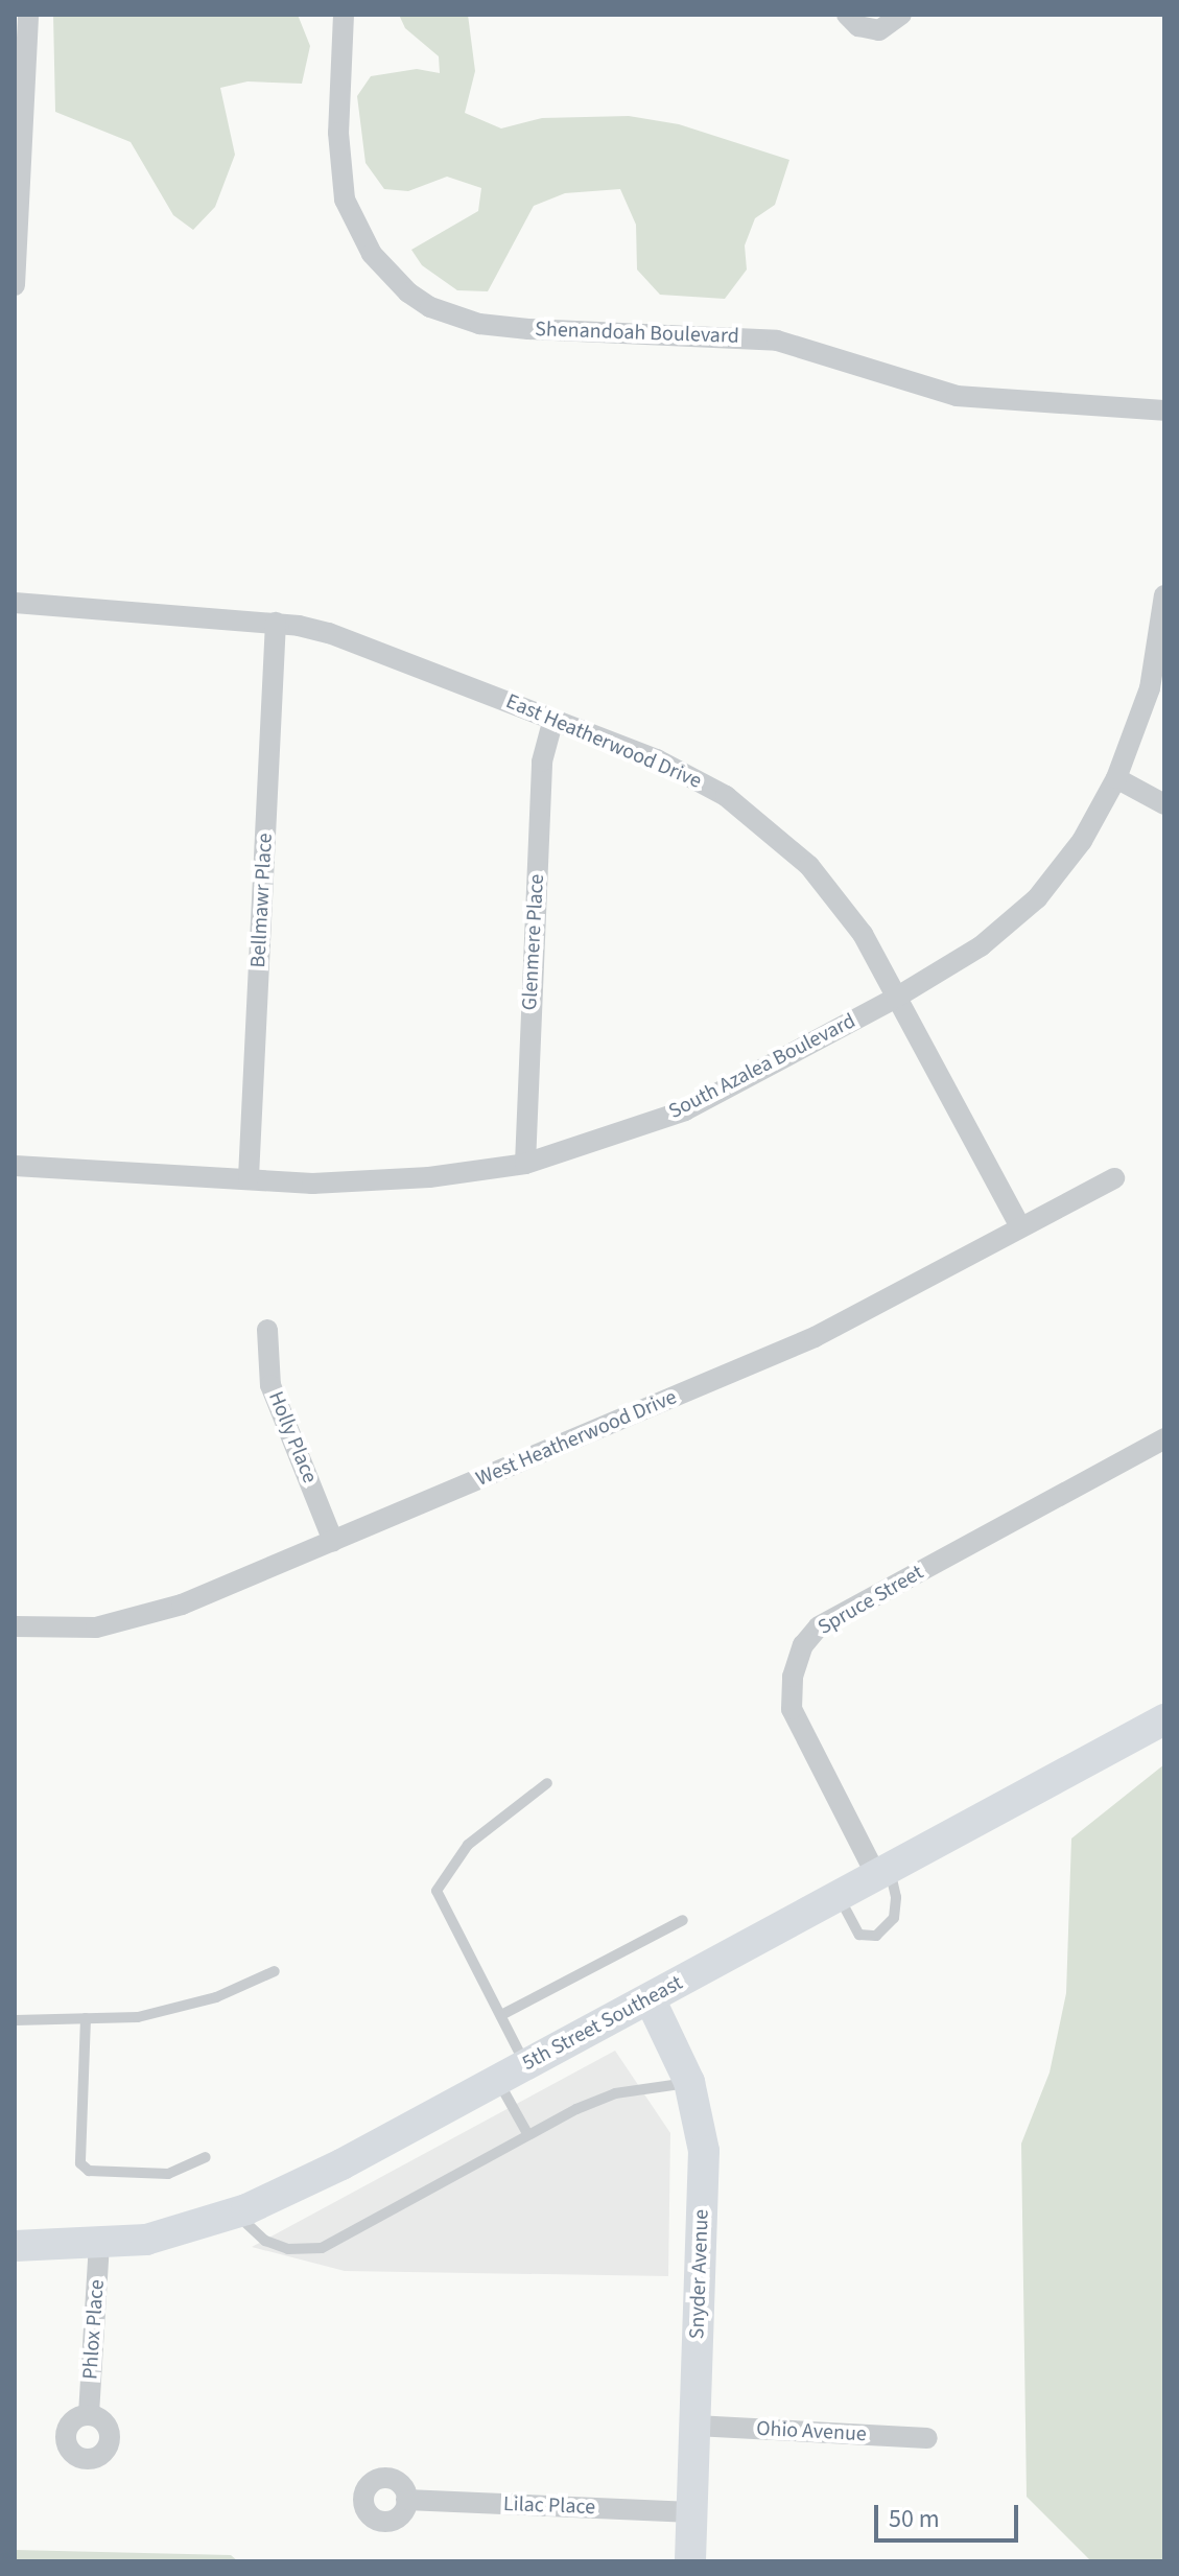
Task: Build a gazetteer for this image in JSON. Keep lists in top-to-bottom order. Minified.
{"streets":{"main road":["5th Street Southeast","Snyder Avenue"],"street":["Shenandoah Boulevard","East Heatherwood Drive","Bellmawr Place","Glenmere Place","South Azalea Boulevard","Holly Place","West Heatherwood Drive","Spruce Street","Phlox Place","Ohio Avenue","Lilac Place"]},"crossings":[["East Heatherwood Drive","Bellmawr Place"],["East Heatherwood Drive","Glenmere Place"],["East Heatherwood Drive","South Azalea Boulevard"],["East Heatherwood Drive","West Heatherwood Drive"],["Bellmawr Place","South Azalea Boulevard"],["Glenmere Place","South Azalea Boulevard"],["Holly Place","West Heatherwood Drive"],["Spruce Street","5th Street Southeast"],["5th Street Southeast","Snyder Avenue"],["5th Street Southeast","Phlox Place"],["Snyder Avenue","Ohio Avenue"],["Snyder Avenue","Lilac Place"]],"scale_bar":"50 m"}
